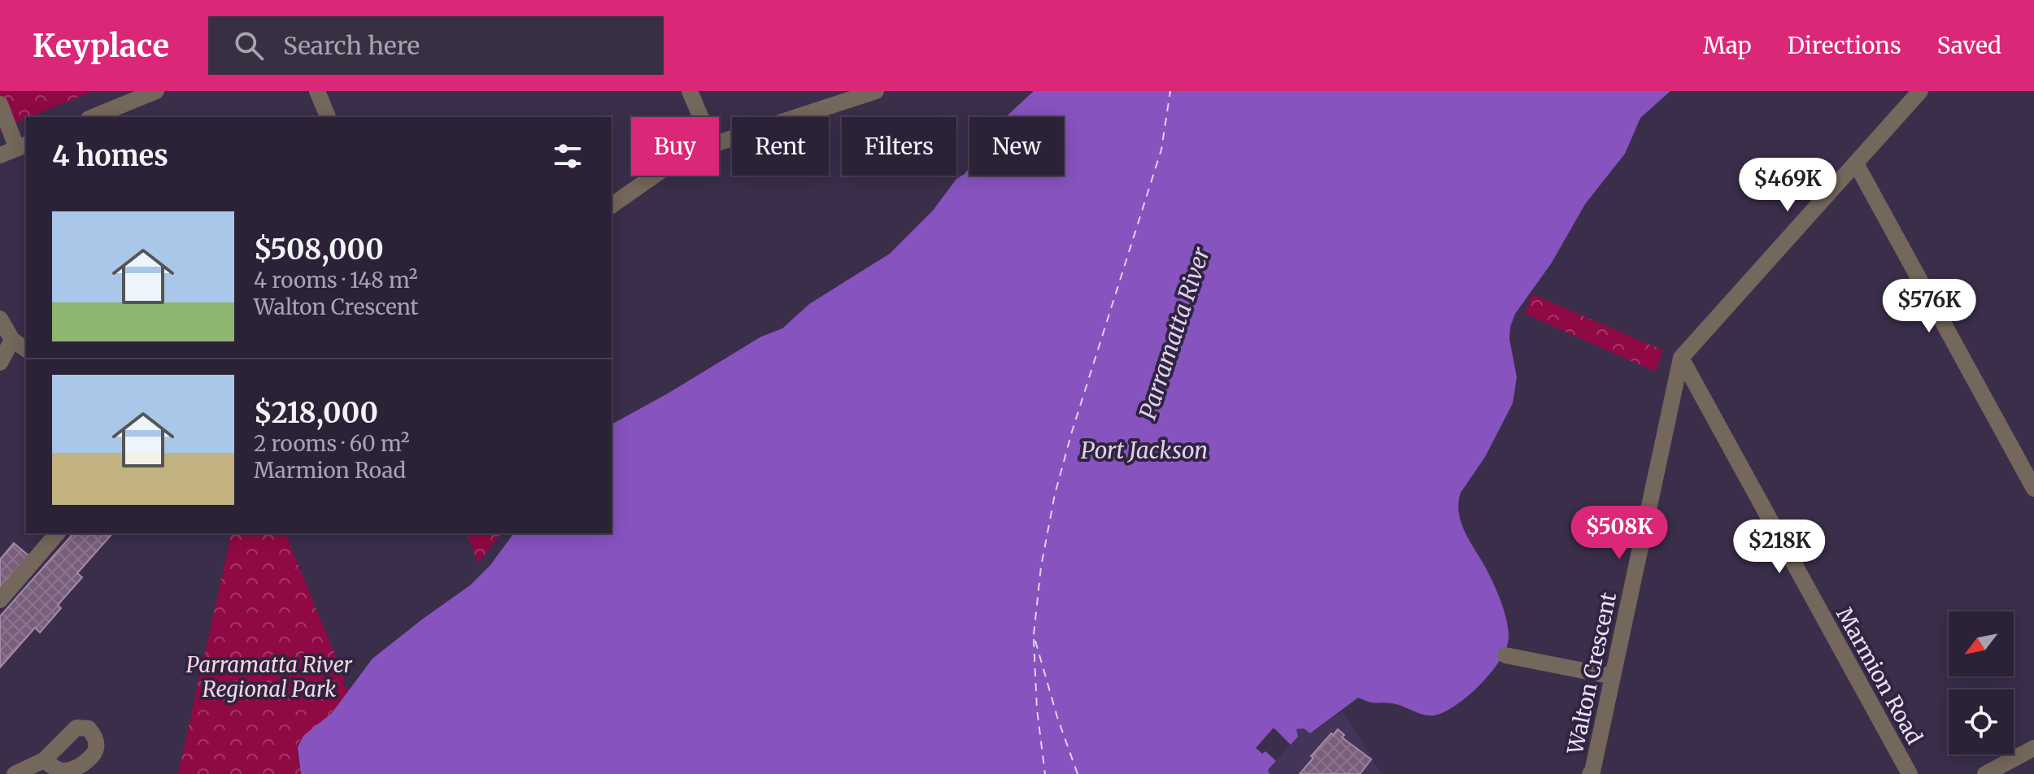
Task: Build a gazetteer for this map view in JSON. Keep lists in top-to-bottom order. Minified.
{"streets":{"street":["Walton Crescent","Marmion Road"]},"crossings":[["Walton Crescent","Marmion Road"]],"water":["Parramatta River","Port Jackson"],"parks":["Parramatta River Regional Park"],"north":"bottom left","page":{"header":"Keyplace","search":"Search here","nav":["Map","Directions","Saved"],"chip":["Buy","Rent","Filters","New"],"heading":"4 homes","price":["$469K","$576K","$508K","$218K"],"list":[{"name":"$508,000","note":"4 rooms · 148 m² · Walton Crescent"},{"name":"$218,000","note":"2 rooms · 60 m² · Marmion Road"}]}}
